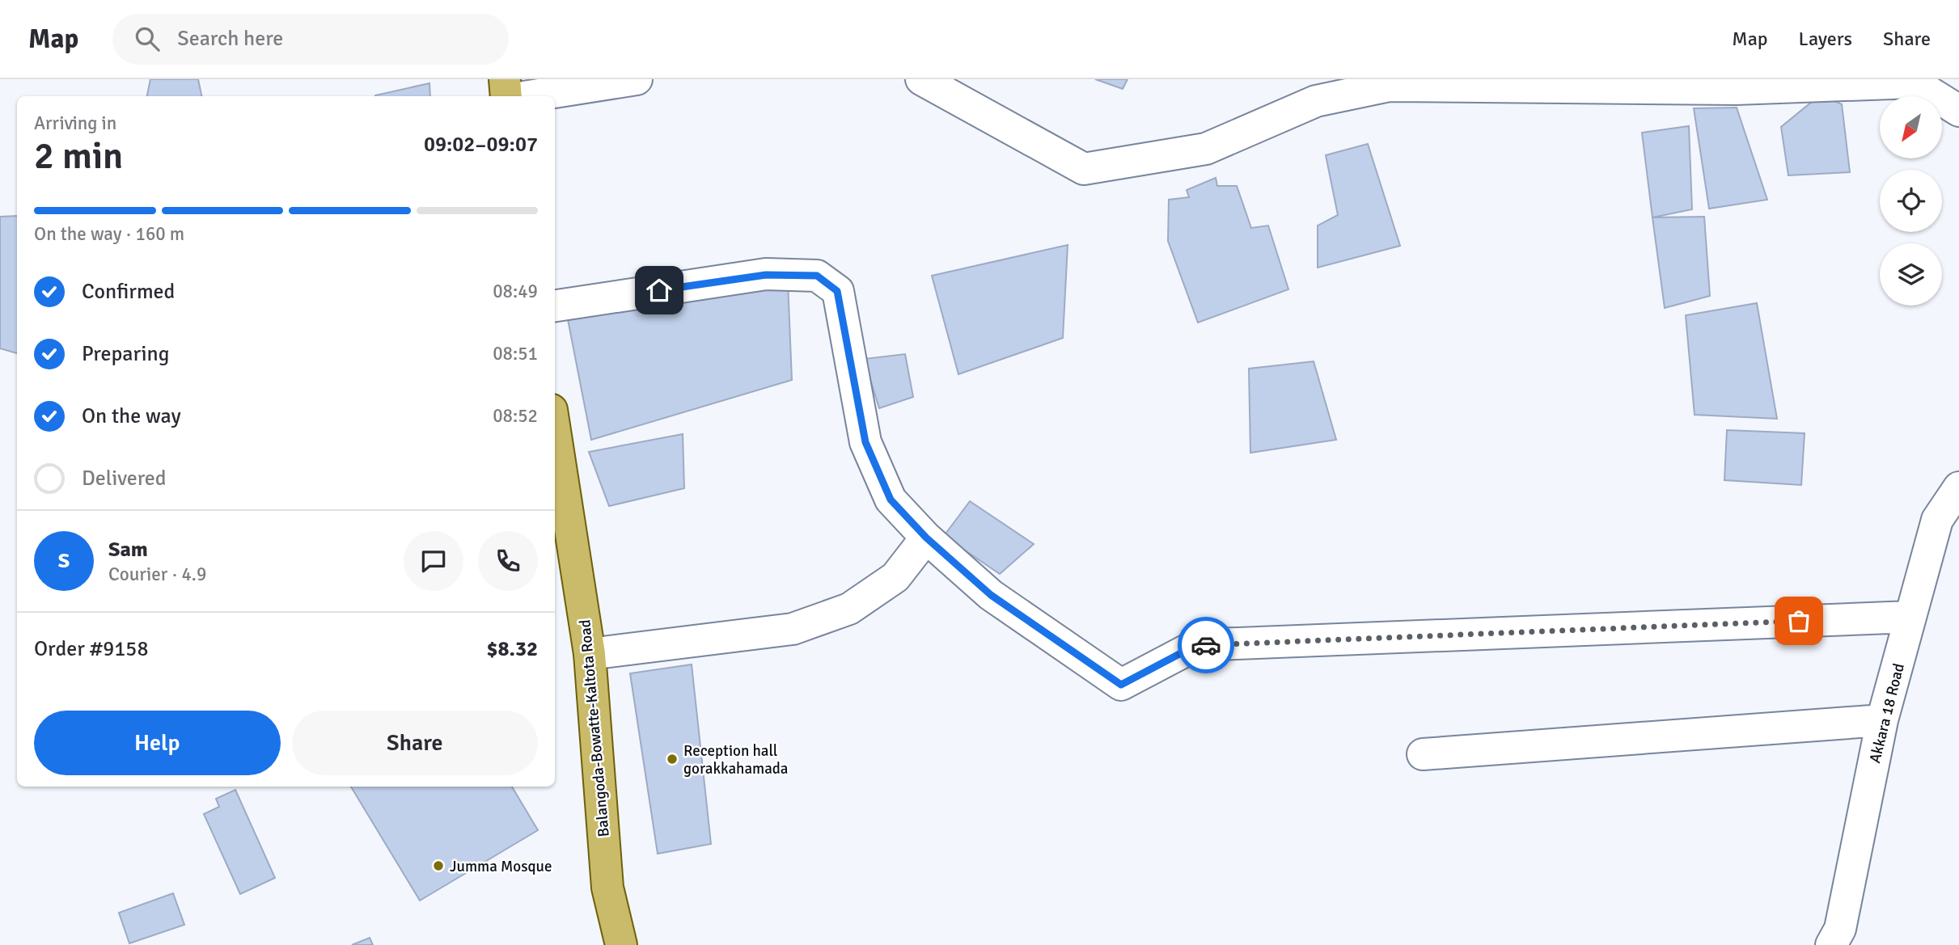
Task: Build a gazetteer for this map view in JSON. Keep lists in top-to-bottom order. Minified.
{"streets":{"main road":["Balangoda-Bowatte-Kaltota Road"],"street":["Akkara 18 Road"]},"places":["Reception hall gorakkahamada","Jumma Mosque"],"north":"bottom left","page":{"header":"Map","search":"Search here","nav":["Map","Layers","Share"],"heading":["2 min","Arriving in","09:02–09:07"],"panel":["Sam","Courier · 4.9","Order #9158","$8.32"],"bar":"On the way · 160 m","list":[["Confirmed","08:49"],["Preparing","08:51"],["On the way","08:52"],"Delivered"],"round":"S","buttons":["Help","Share"]}}
